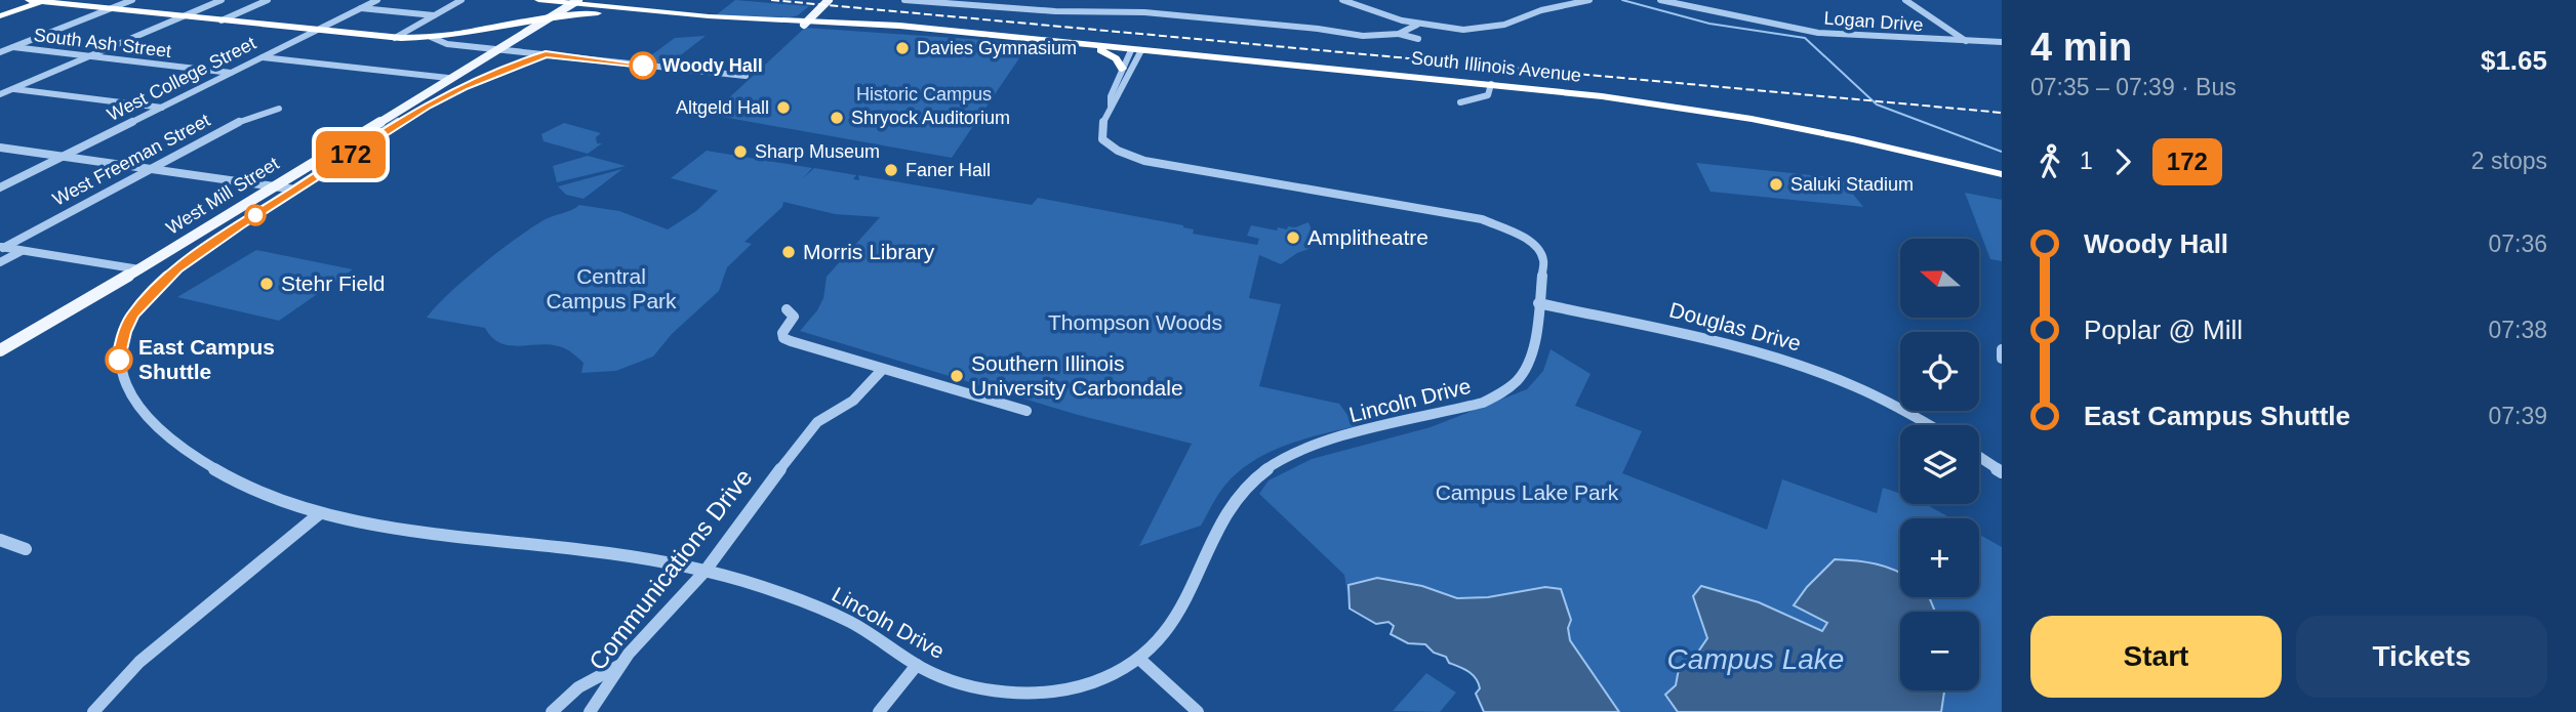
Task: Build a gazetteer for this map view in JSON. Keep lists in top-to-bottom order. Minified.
{"streets":{"highway":["South Illinois Avenue"],"main road":["West Mill Street"],"street":["Logan Drive","South Ash Street","West College Street","West Freeman Street","Douglas Drive","Lincoln Drive","Communications Drive"]},"crossings":[["South Ash Street","West College Street"],["South Illinois Avenue","West College Street"],["South Illinois Avenue","West Mill Street"],["South Illinois Avenue","Lincoln Drive"],["Douglas Drive","Lincoln Drive"],["Lincoln Drive","Communications Drive"]],"water":["Campus Lake"],"parks":["Historic Campus","Central Campus Park","Thompson Woods","Campus Lake Park"],"places":["Davies Gymnasium","Woody Hall","Altgeld Hall","Shryock Auditorium","Sharp Museum","Faner Hall","Saluki Stadium","Amplitheatre","Morris Library","Stehr Field","East Campus Shuttle","Southern Illinois University Carbondale"],"lines":["bus line 172"],"north":"left","page":{"on_map":"172","heading":["4 min","07:35 – 07:39 · Bus","$1.65"],"legs":["1","172","2 stops"],"list":[{"name":"Woody Hall","value":"07:36"},{"name":"Poplar @ Mill","value":"07:38"},{"name":"East Campus Shuttle","value":"07:39"}],"map_buttons":["+","−"],"buttons":["Start","Tickets"]}}
